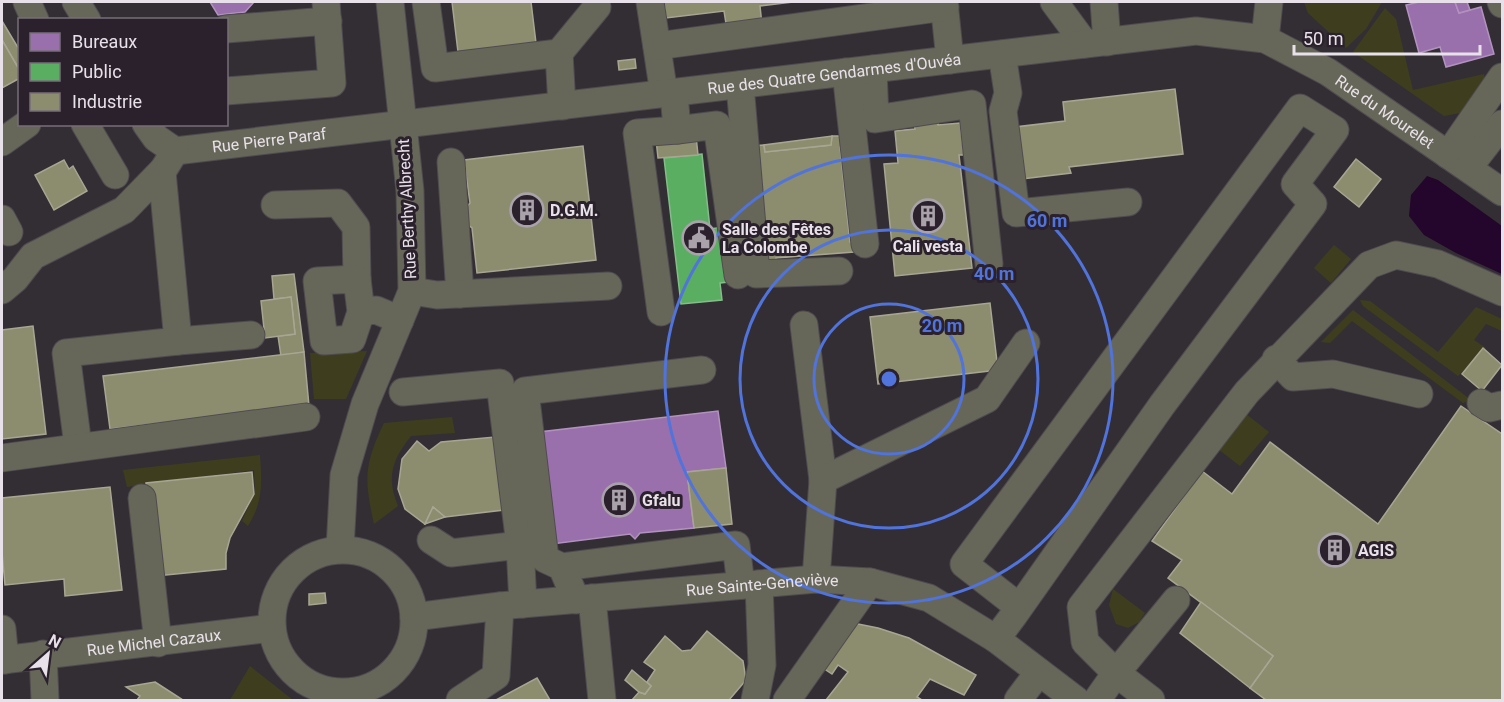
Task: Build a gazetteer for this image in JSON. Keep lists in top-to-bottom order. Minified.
{"streets":{"street":["Rue des Quatre Gendarmes d'Ouvéa","Rue du Mourelet","Rue Pierre Paraf","Rue Berthy Albrecht","Rue Sainte-Geneviève","Rue Michel Cazaux"]},"crossings":[["Rue des Quatre Gendarmes d'Ouvéa","Rue du Mourelet"],["Rue des Quatre Gendarmes d'Ouvéa","Rue Pierre Paraf"],["Rue des Quatre Gendarmes d'Ouvéa","Rue Berthy Albrecht"],["Rue Pierre Paraf","Rue Berthy Albrecht"],["Rue Berthy Albrecht","Rue Sainte-Geneviève"],["Rue Berthy Albrecht","Rue Michel Cazaux"],["Rue Sainte-Geneviève","Rue Michel Cazaux"]],"places":{"building":["D.G.M.","Cali vesta","Gfalu","AGIS"],"public building":["Salle des Fêtes La Colombe"]},"legend":["Bureaux","Public","Industrie"],"scale_bar":"50 m","north":"top right","rings":["60 m","40 m","20 m"]}
